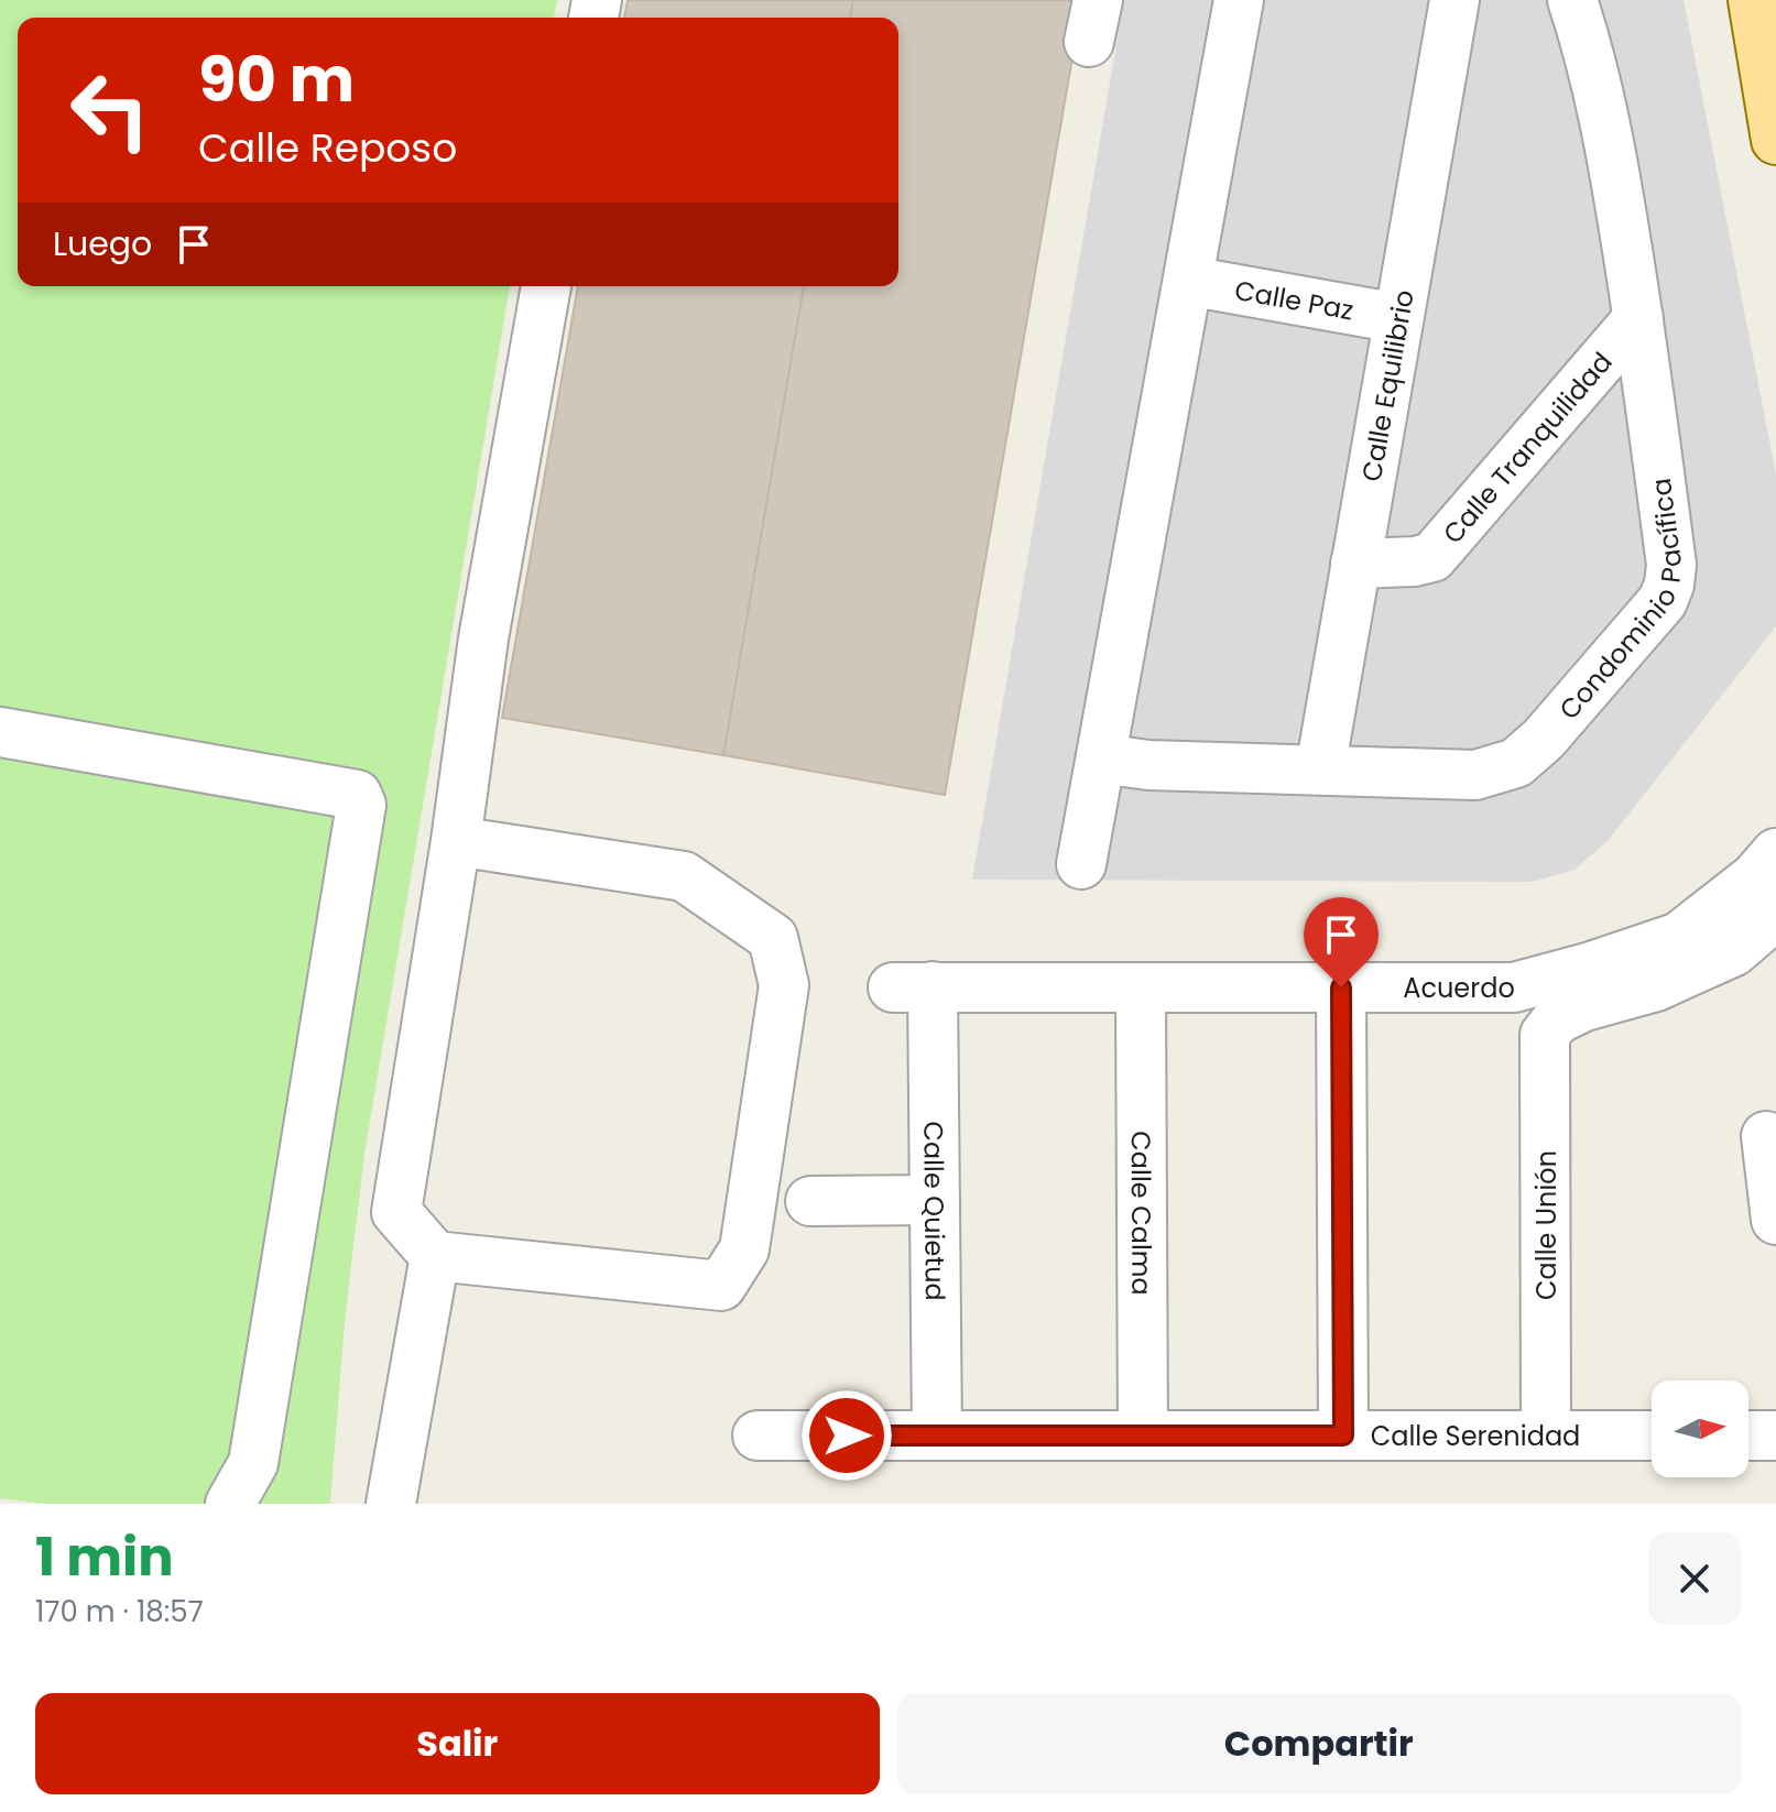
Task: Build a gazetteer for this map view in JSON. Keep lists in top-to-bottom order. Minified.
{"streets":{"street":["Calle Paz","Calle Equilibrio","Calle Tranquilidad","Condominio Pacífica","Acuerdo","Calle Quietud","Calle Calma","Calle Unión","Calle Serenidad"]},"crossings":[["Calle Paz","Calle Equilibrio"],["Calle Equilibrio","Calle Tranquilidad"],["Calle Equilibrio","Condominio Pacífica"],["Calle Tranquilidad","Condominio Pacífica"],["Acuerdo","Calle Quietud"],["Acuerdo","Calle Calma"],["Acuerdo","Calle Unión"],["Calle Quietud","Calle Serenidad"],["Calle Calma","Calle Serenidad"],["Calle Unión","Calle Serenidad"]],"north":"right","page":{"turn":["90 m","Calle Reposo"],"then":"Luego","heading":["1 min","170 m · 18:57"],"buttons":["Salir","Compartir"]}}
